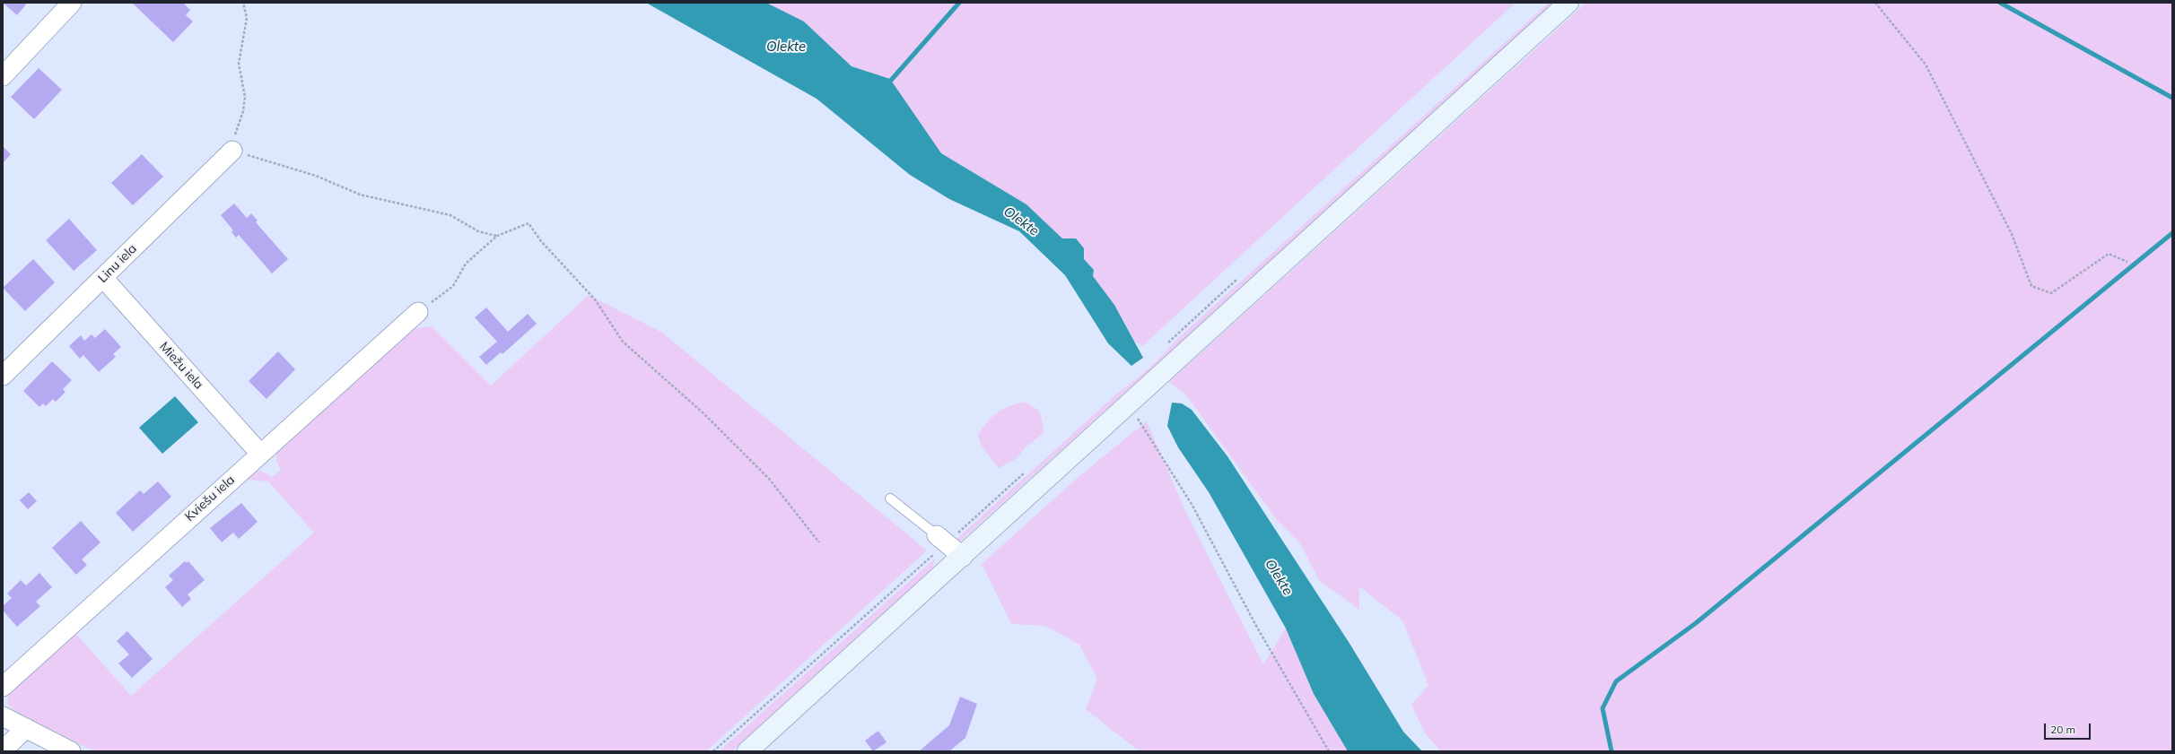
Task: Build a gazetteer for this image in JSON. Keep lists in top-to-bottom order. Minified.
{"streets":{"street":["Linu iela","Miežu iela","Kviešu iela"]},"crossings":[["Linu iela","Miežu iela"],["Miežu iela","Kviešu iela"]],"water":["Olekte"],"scale_bar":"20 m"}
